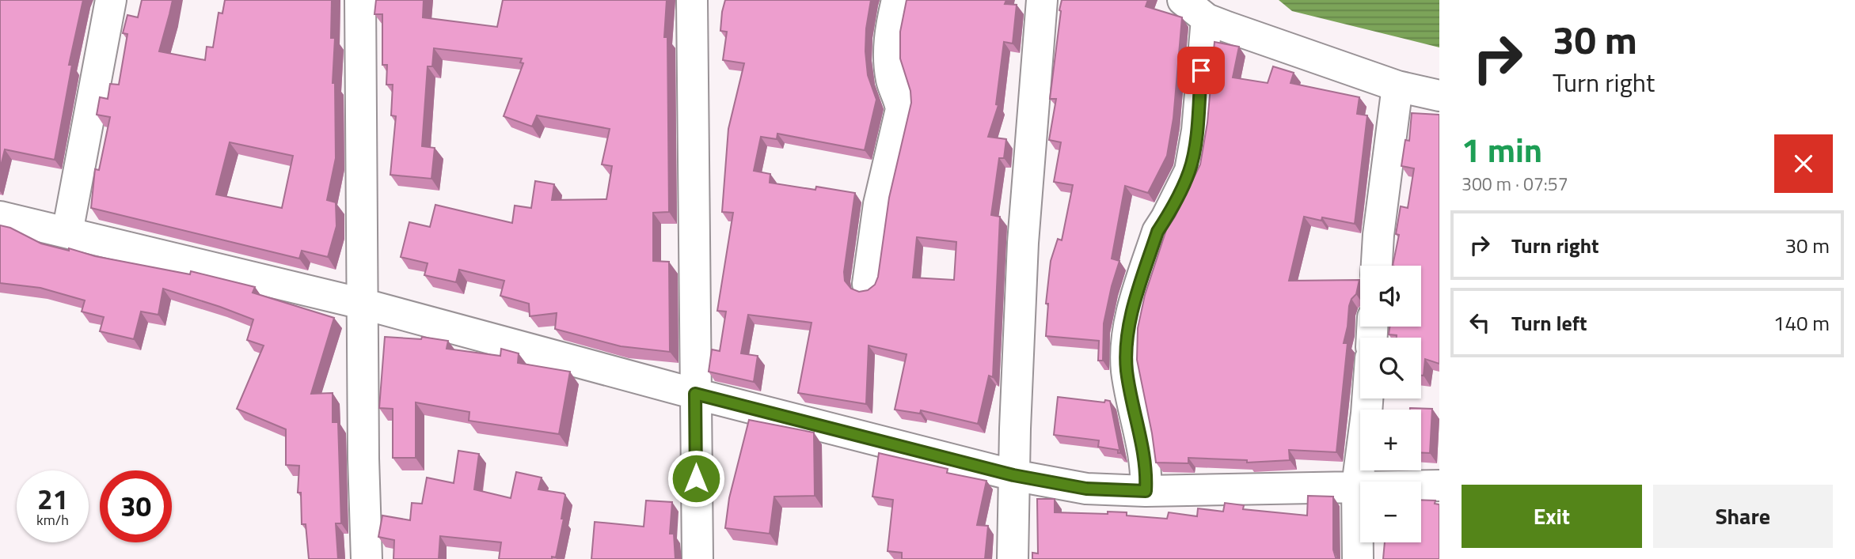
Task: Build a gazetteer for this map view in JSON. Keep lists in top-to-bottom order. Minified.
{"page":{"turn":["30 m","Turn right"],"heading":["1 min","300 m · 07:57"],"list":[{"name":"Turn right","value":"30 m"},{"name":"Turn left","value":"140 m"}],"map_buttons":["+","−"],"speed":"21 km/h","limit":"30","buttons":["Exit","Share"]}}
